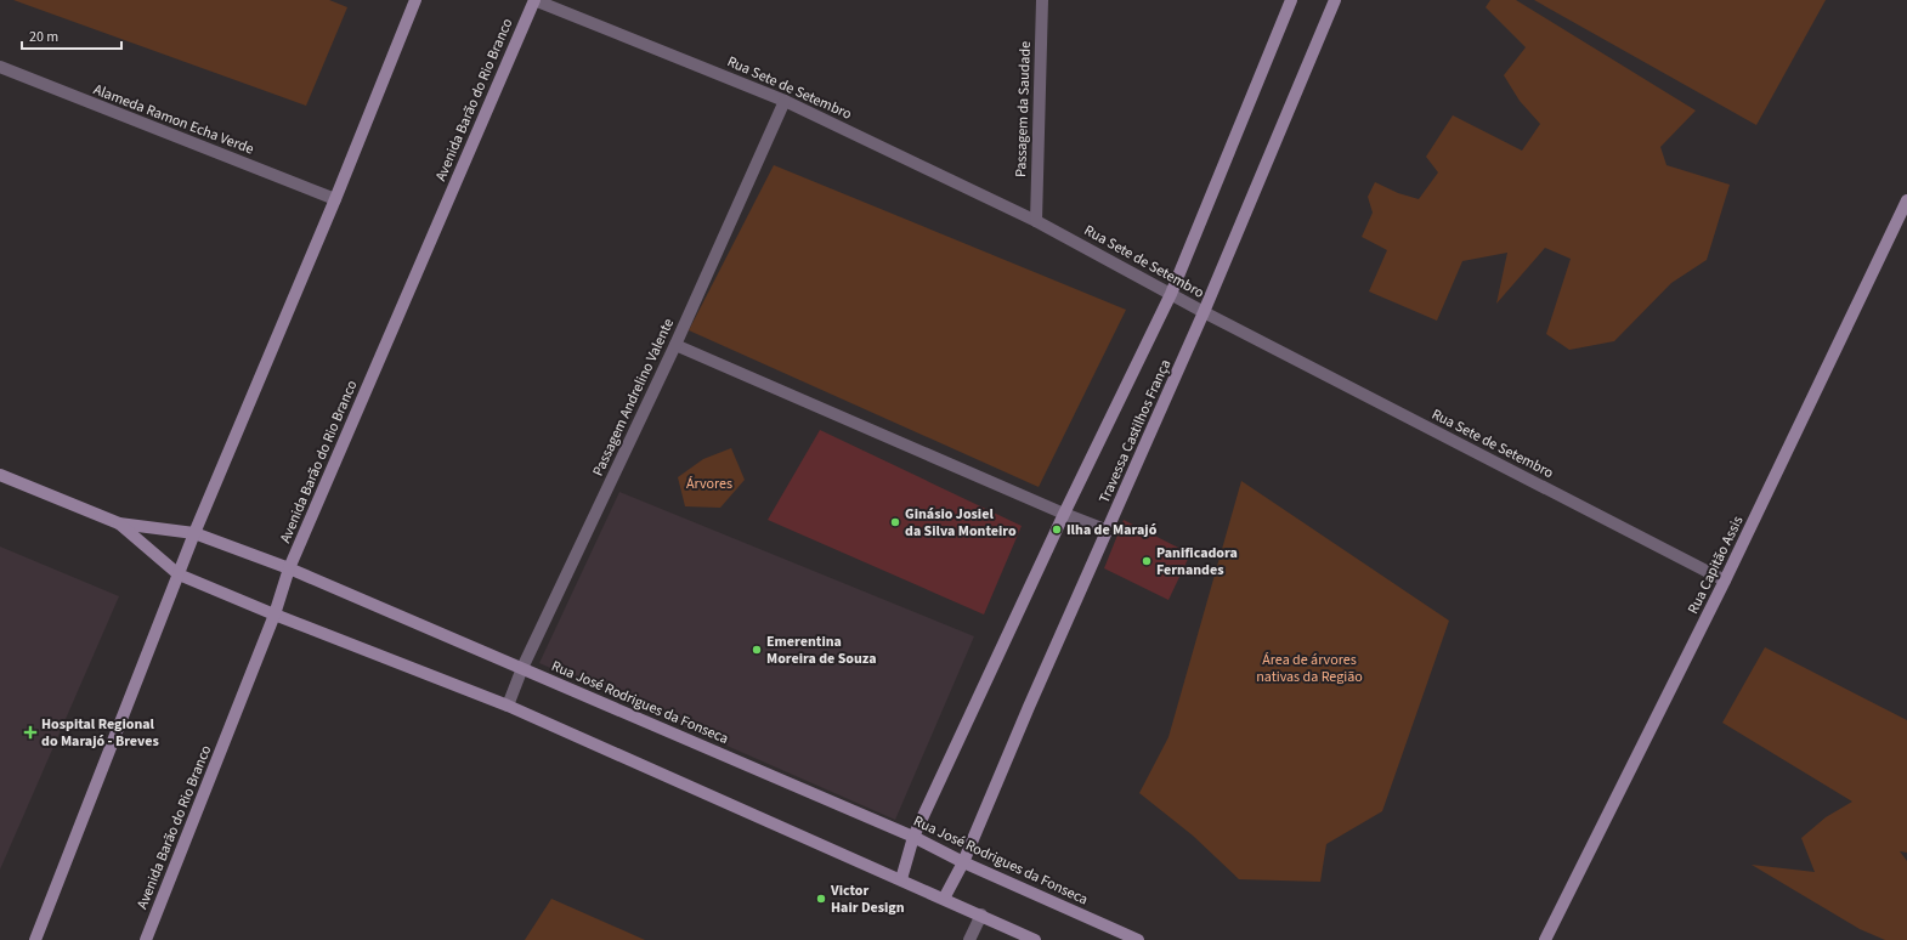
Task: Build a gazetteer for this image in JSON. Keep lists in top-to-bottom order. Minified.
{"streets":{"street":["Rua Sete de Setembro","Avenida Barão do Rio Branco","Passagem da Saudade","Alameda Ramon Echa Verde","Passagem Andrelino Valente","Travessa Castilhos França","Rua Capitão Assis","Rua José Rodrigues da Fonseca"]},"crossings":[["Rua Sete de Setembro","Avenida Barão do Rio Branco"],["Rua Sete de Setembro","Passagem da Saudade"],["Rua Sete de Setembro","Passagem Andrelino Valente"],["Rua Sete de Setembro","Travessa Castilhos França"],["Rua Sete de Setembro","Rua Capitão Assis"],["Avenida Barão do Rio Branco","Rua José Rodrigues da Fonseca"],["Passagem Andrelino Valente","Rua José Rodrigues da Fonseca"],["Travessa Castilhos França","Rua José Rodrigues da Fonseca"]],"parks":["Árvores","Área de árvores nativas da Região"],"places":{"other":["Ginásio Josiel da Silva Monteiro","Ilha de Marajó","Panificadora Fernandes","Emerentina Moreira de Souza","Victor Hair Design"],"health":["Hospital Regional do Marajó - Breves"]},"scale_bar":"20 m"}
